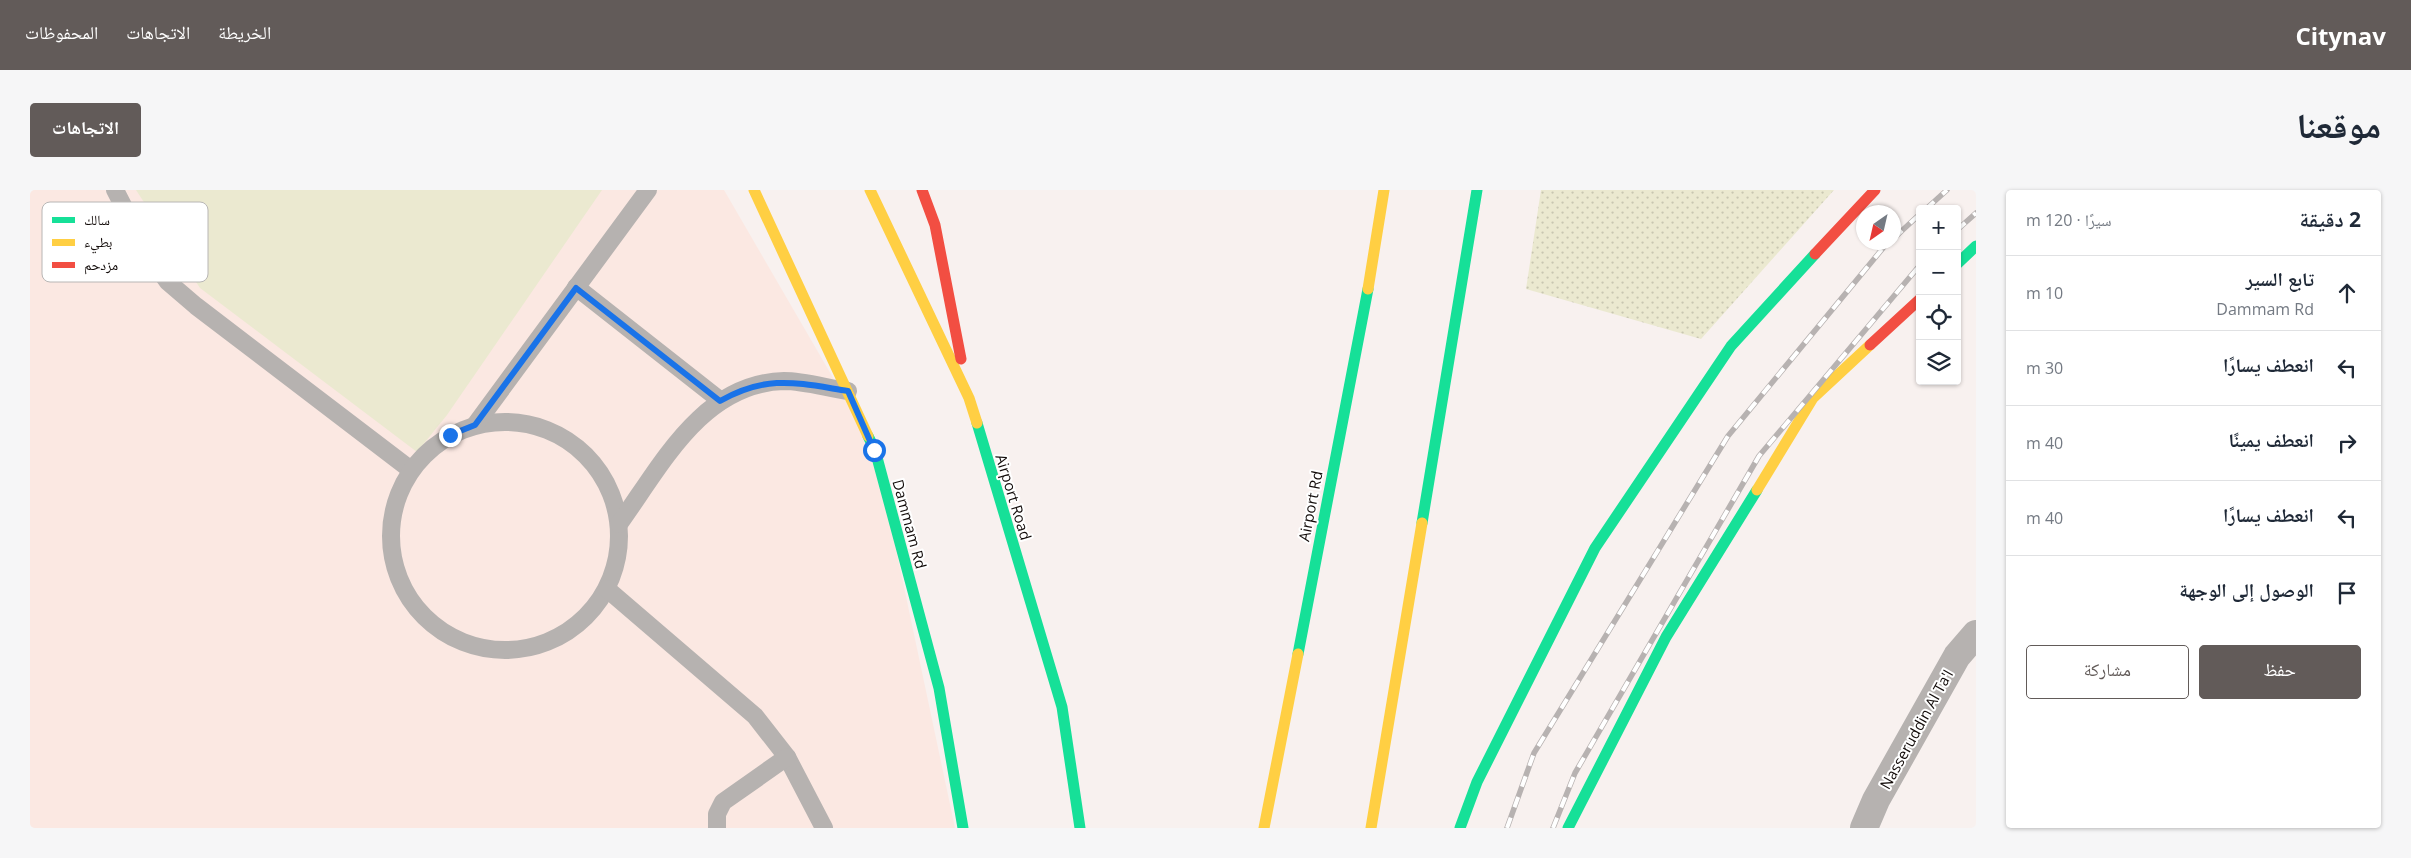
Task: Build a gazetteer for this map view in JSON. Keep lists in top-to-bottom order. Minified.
{"streets":{"main road":["Airport Road","Airport Rd","Dammam Rd"],"street":["Nasseruddin Al Ta'I"]},"legend":["سالك","بطيء","مزدحم"],"north":"bottom left","page":{"header":"Citynav","nav":["الخريطة","الاتجاهات","المحفوظات"],"title":"موقعنا","buttons":["الاتجاهات",["حفظ","مشاركة"]],"heading":["2 دقيقة","سيرًا · 120 m"],"map_buttons":["+","−"],"list":[["تابع السير","Dammam Rd","10 m"],["انعطف يسارًا","30 m"],["انعطف يمينًا","40 m"],["انعطف يسارًا","40 m"],"الوصول إلى الوجهة"]}}
